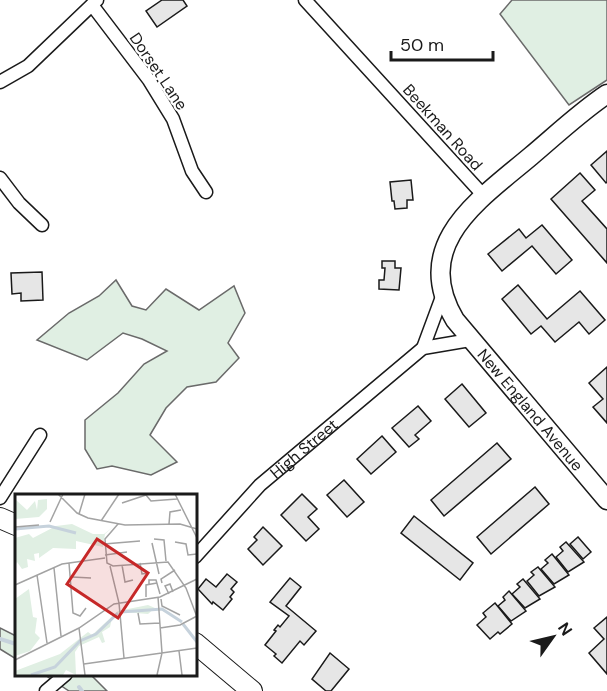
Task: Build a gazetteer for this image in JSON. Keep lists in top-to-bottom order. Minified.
{"streets":{"street":["Dorset Lane","Beekman Road","New England Avenue","High Street"]},"crossings":[["Beekman Road","High Street"],["New England Avenue","High Street"]],"scale_bar":"50 m","north":"top right"}
